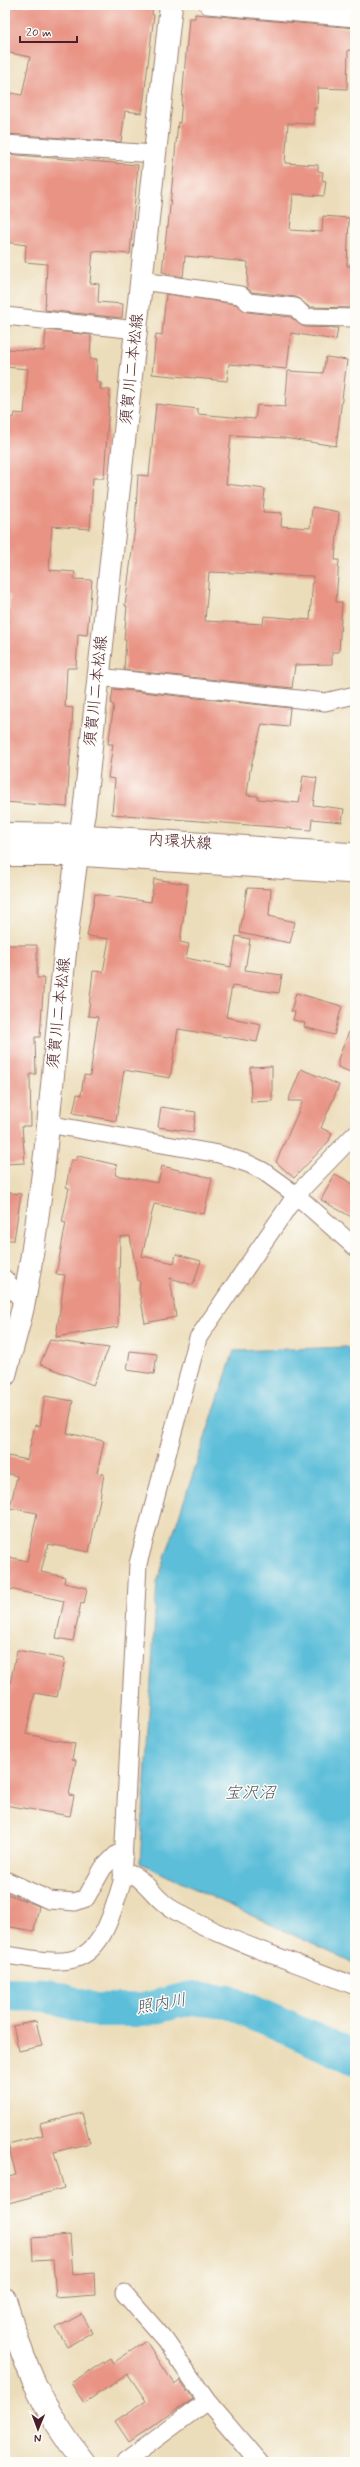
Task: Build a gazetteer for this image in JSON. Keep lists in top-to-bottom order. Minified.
{"streets":{"main road":["須賀川二本松線","内環状線"]},"crossings":[["須賀川二本松線","内環状線"]],"water":["宝沢沼","照内川"],"scale_bar":"20 m","north":"bottom"}
